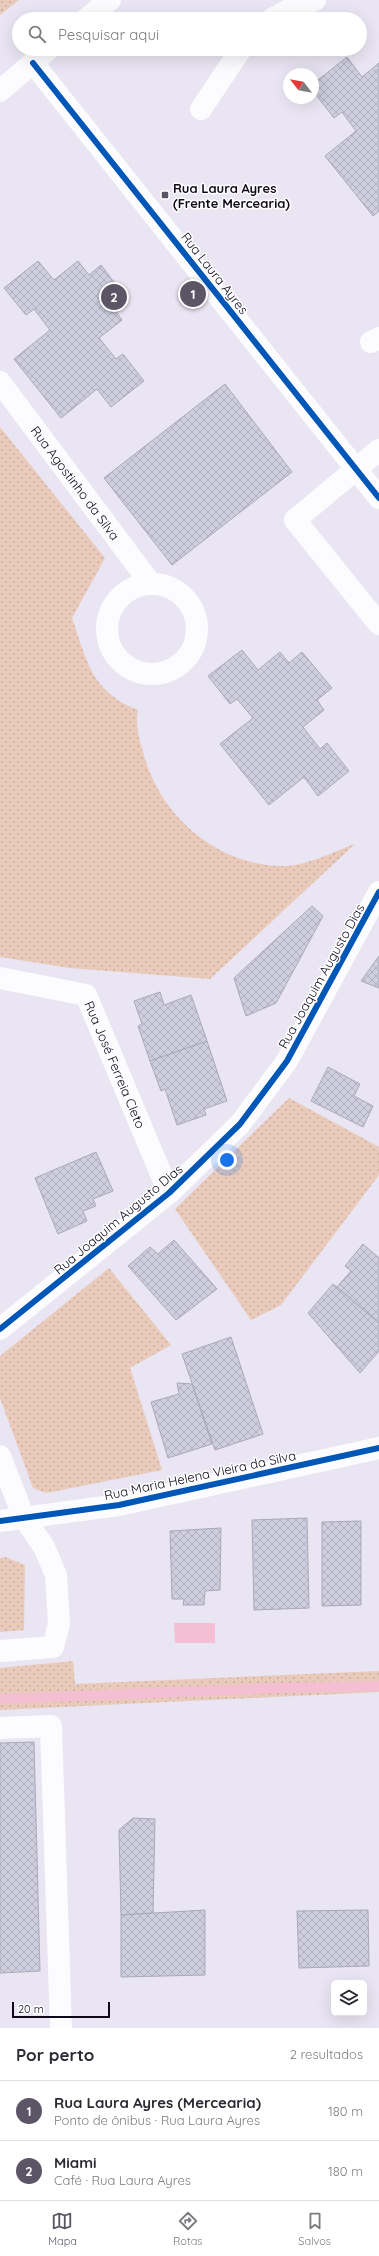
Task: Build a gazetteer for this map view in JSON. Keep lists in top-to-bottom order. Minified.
{"streets":{"street":["Rua Laura Ayres","Rua Agostinho da Silva","Rua Joaquim Augusto Dias","Rua José Ferreia Cleto","Rua Maria Helena Vieira da Silva"]},"crossings":[["Rua Joaquim Augusto Dias","Rua José Ferreia Cleto"]],"places":{"transit":["Rua Laura Ayres (Frente Mercearia)"]},"scale_bar":"20 m","north":"top left","page":{"search":"Pesquisar aqui","pins":["1","2"],"scale":"20 m","heading":["Por perto","2 resultados"],"list":[{"mark":"1","name":"Rua Laura Ayres (Mercearia)","note":"Ponto de ônibus · Rua Laura Ayres","value":"180 m"},{"mark":"2","name":"Miami","note":"Café · Rua Laura Ayres","value":"180 m"}],"nav":["Mapa","Rotas","Salvos"]}}
